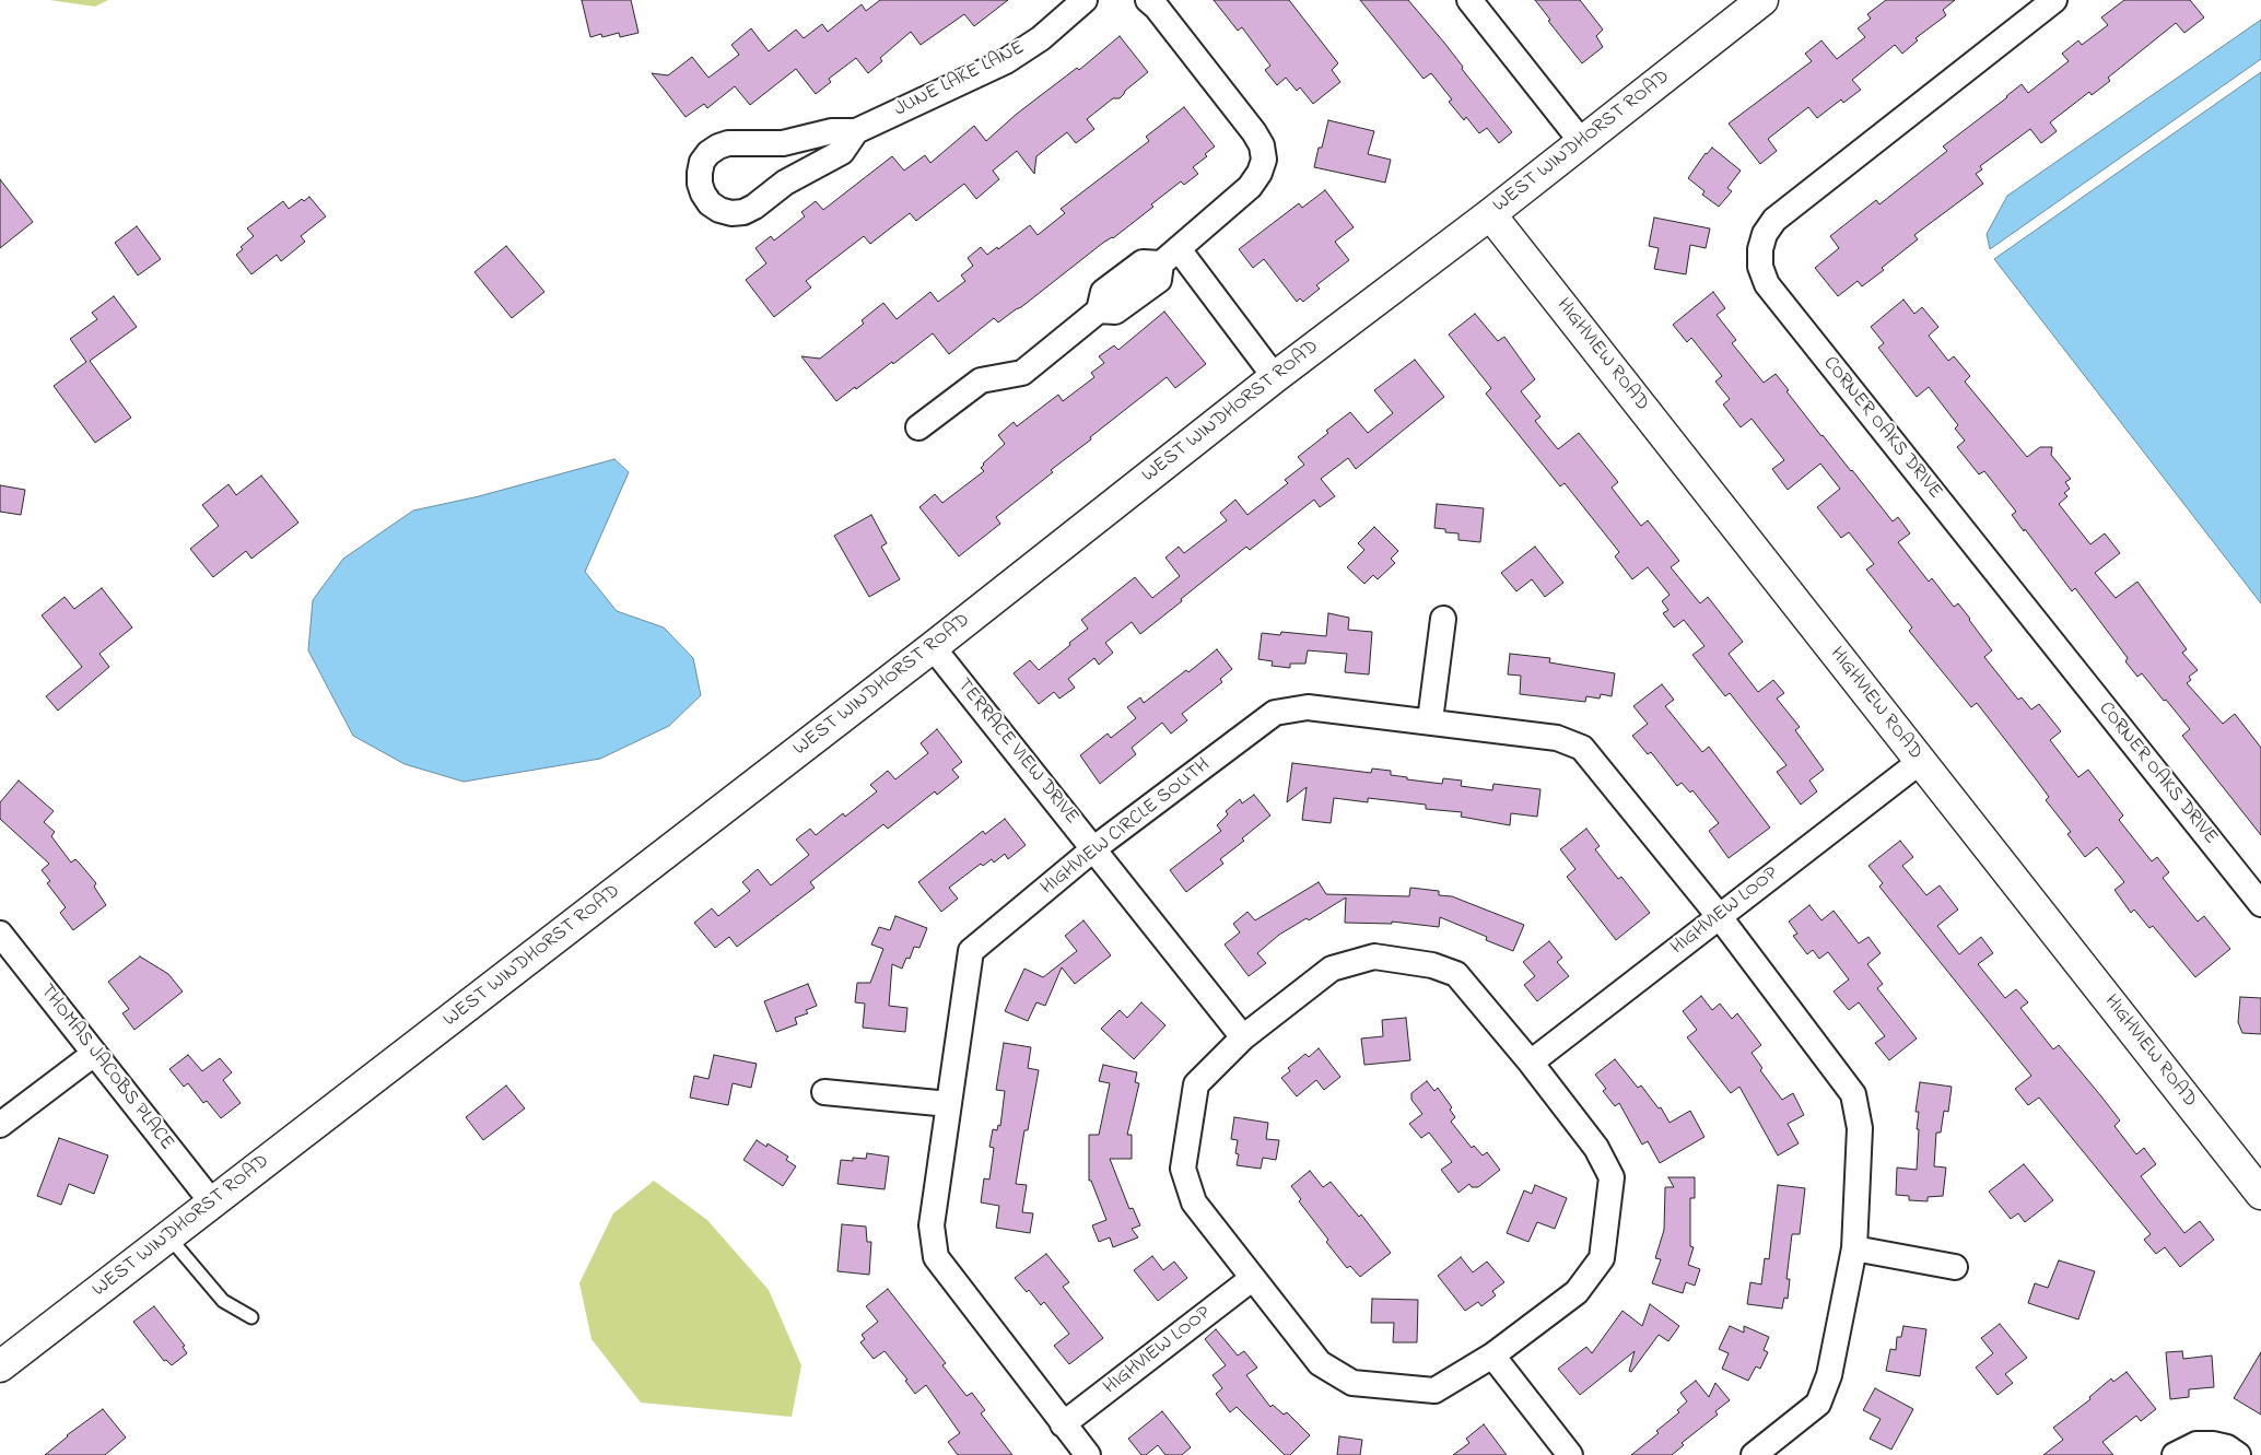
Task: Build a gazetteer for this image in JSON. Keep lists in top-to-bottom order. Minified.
{"streets":{"street":["JUNE LAKE LANE","WEST WINDHORST ROAD","HIGHVIEW ROAD","CORNER OAKS DRIVE","TERRACE VIEW DRIVE","HIGHVIEW CIRCLE SOUTH","HIGHVIEW LOOP","THOMAS JACOBS PLACE"]},"crossings":[["WEST WINDHORST ROAD","HIGHVIEW ROAD"],["WEST WINDHORST ROAD","TERRACE VIEW DRIVE"],["WEST WINDHORST ROAD","THOMAS JACOBS PLACE"],["HIGHVIEW ROAD","HIGHVIEW LOOP"],["TERRACE VIEW DRIVE","HIGHVIEW CIRCLE SOUTH"],["HIGHVIEW CIRCLE SOUTH","HIGHVIEW LOOP"]]}
